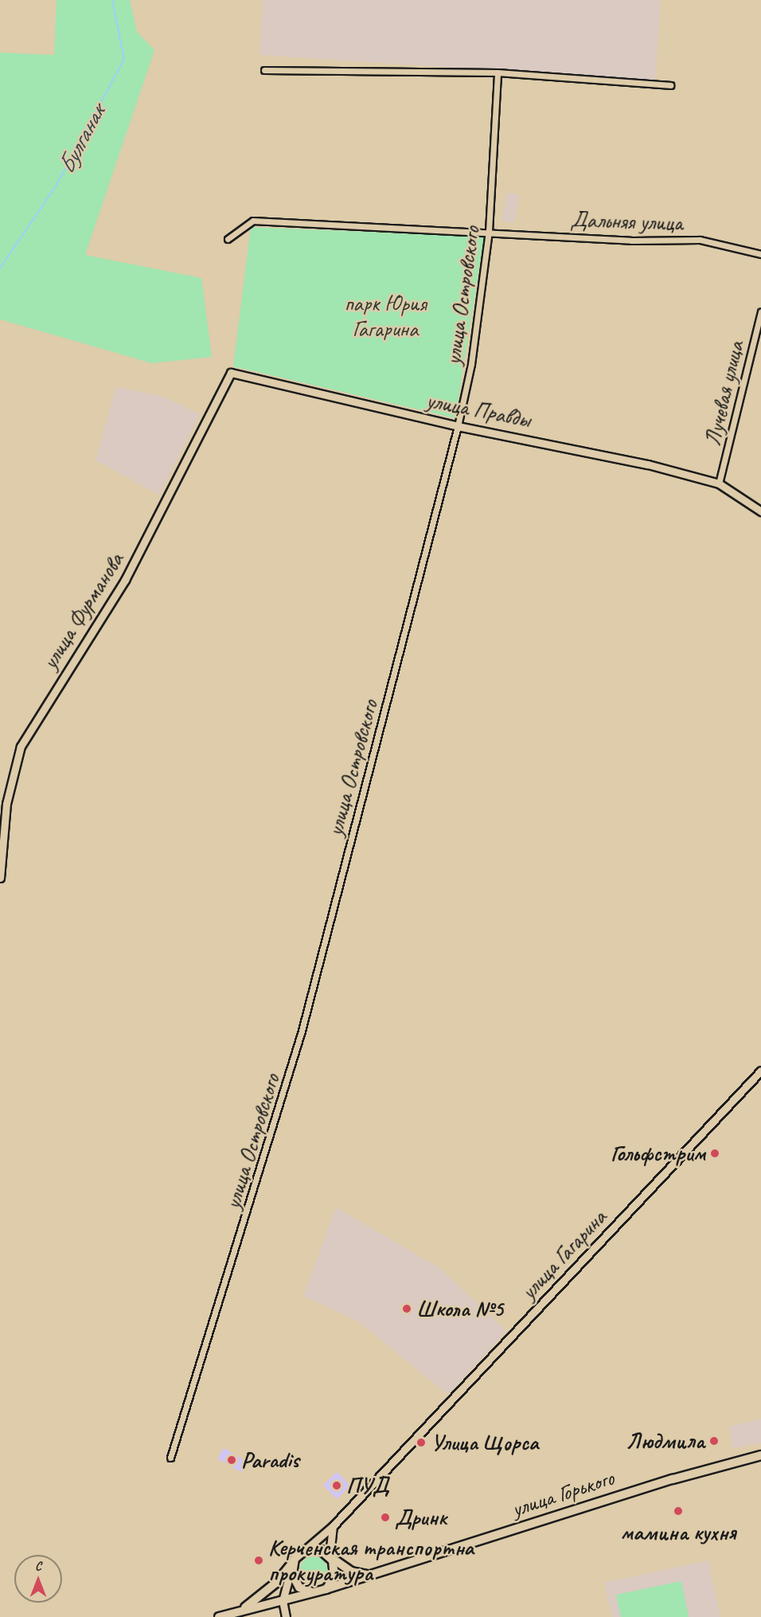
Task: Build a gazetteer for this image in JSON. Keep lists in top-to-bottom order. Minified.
{"streets":{"main road":["улица Правды","улица Фурманова","улица Гагарина","улица Горького"],"street":["Дальняя улица","улица Островского","Лучевая улица"]},"crossings":[["Дальняя улица","улица Островского"],["улица Островского","улица Правды"],["Лучевая улица","улица Правды"],["улица Правды","улица Фурманова"],["улица Гагарина","улица Горького"]],"water":["Булганак"],"parks":["парк Юрия Гагарина"],"places":["Гольфстрим","Школа №5","Людмила","Улица Щорса","Paradis","ПУД","мамина кухня","Дринк","Керченская транспортна прокуратура"],"north":"top"}
